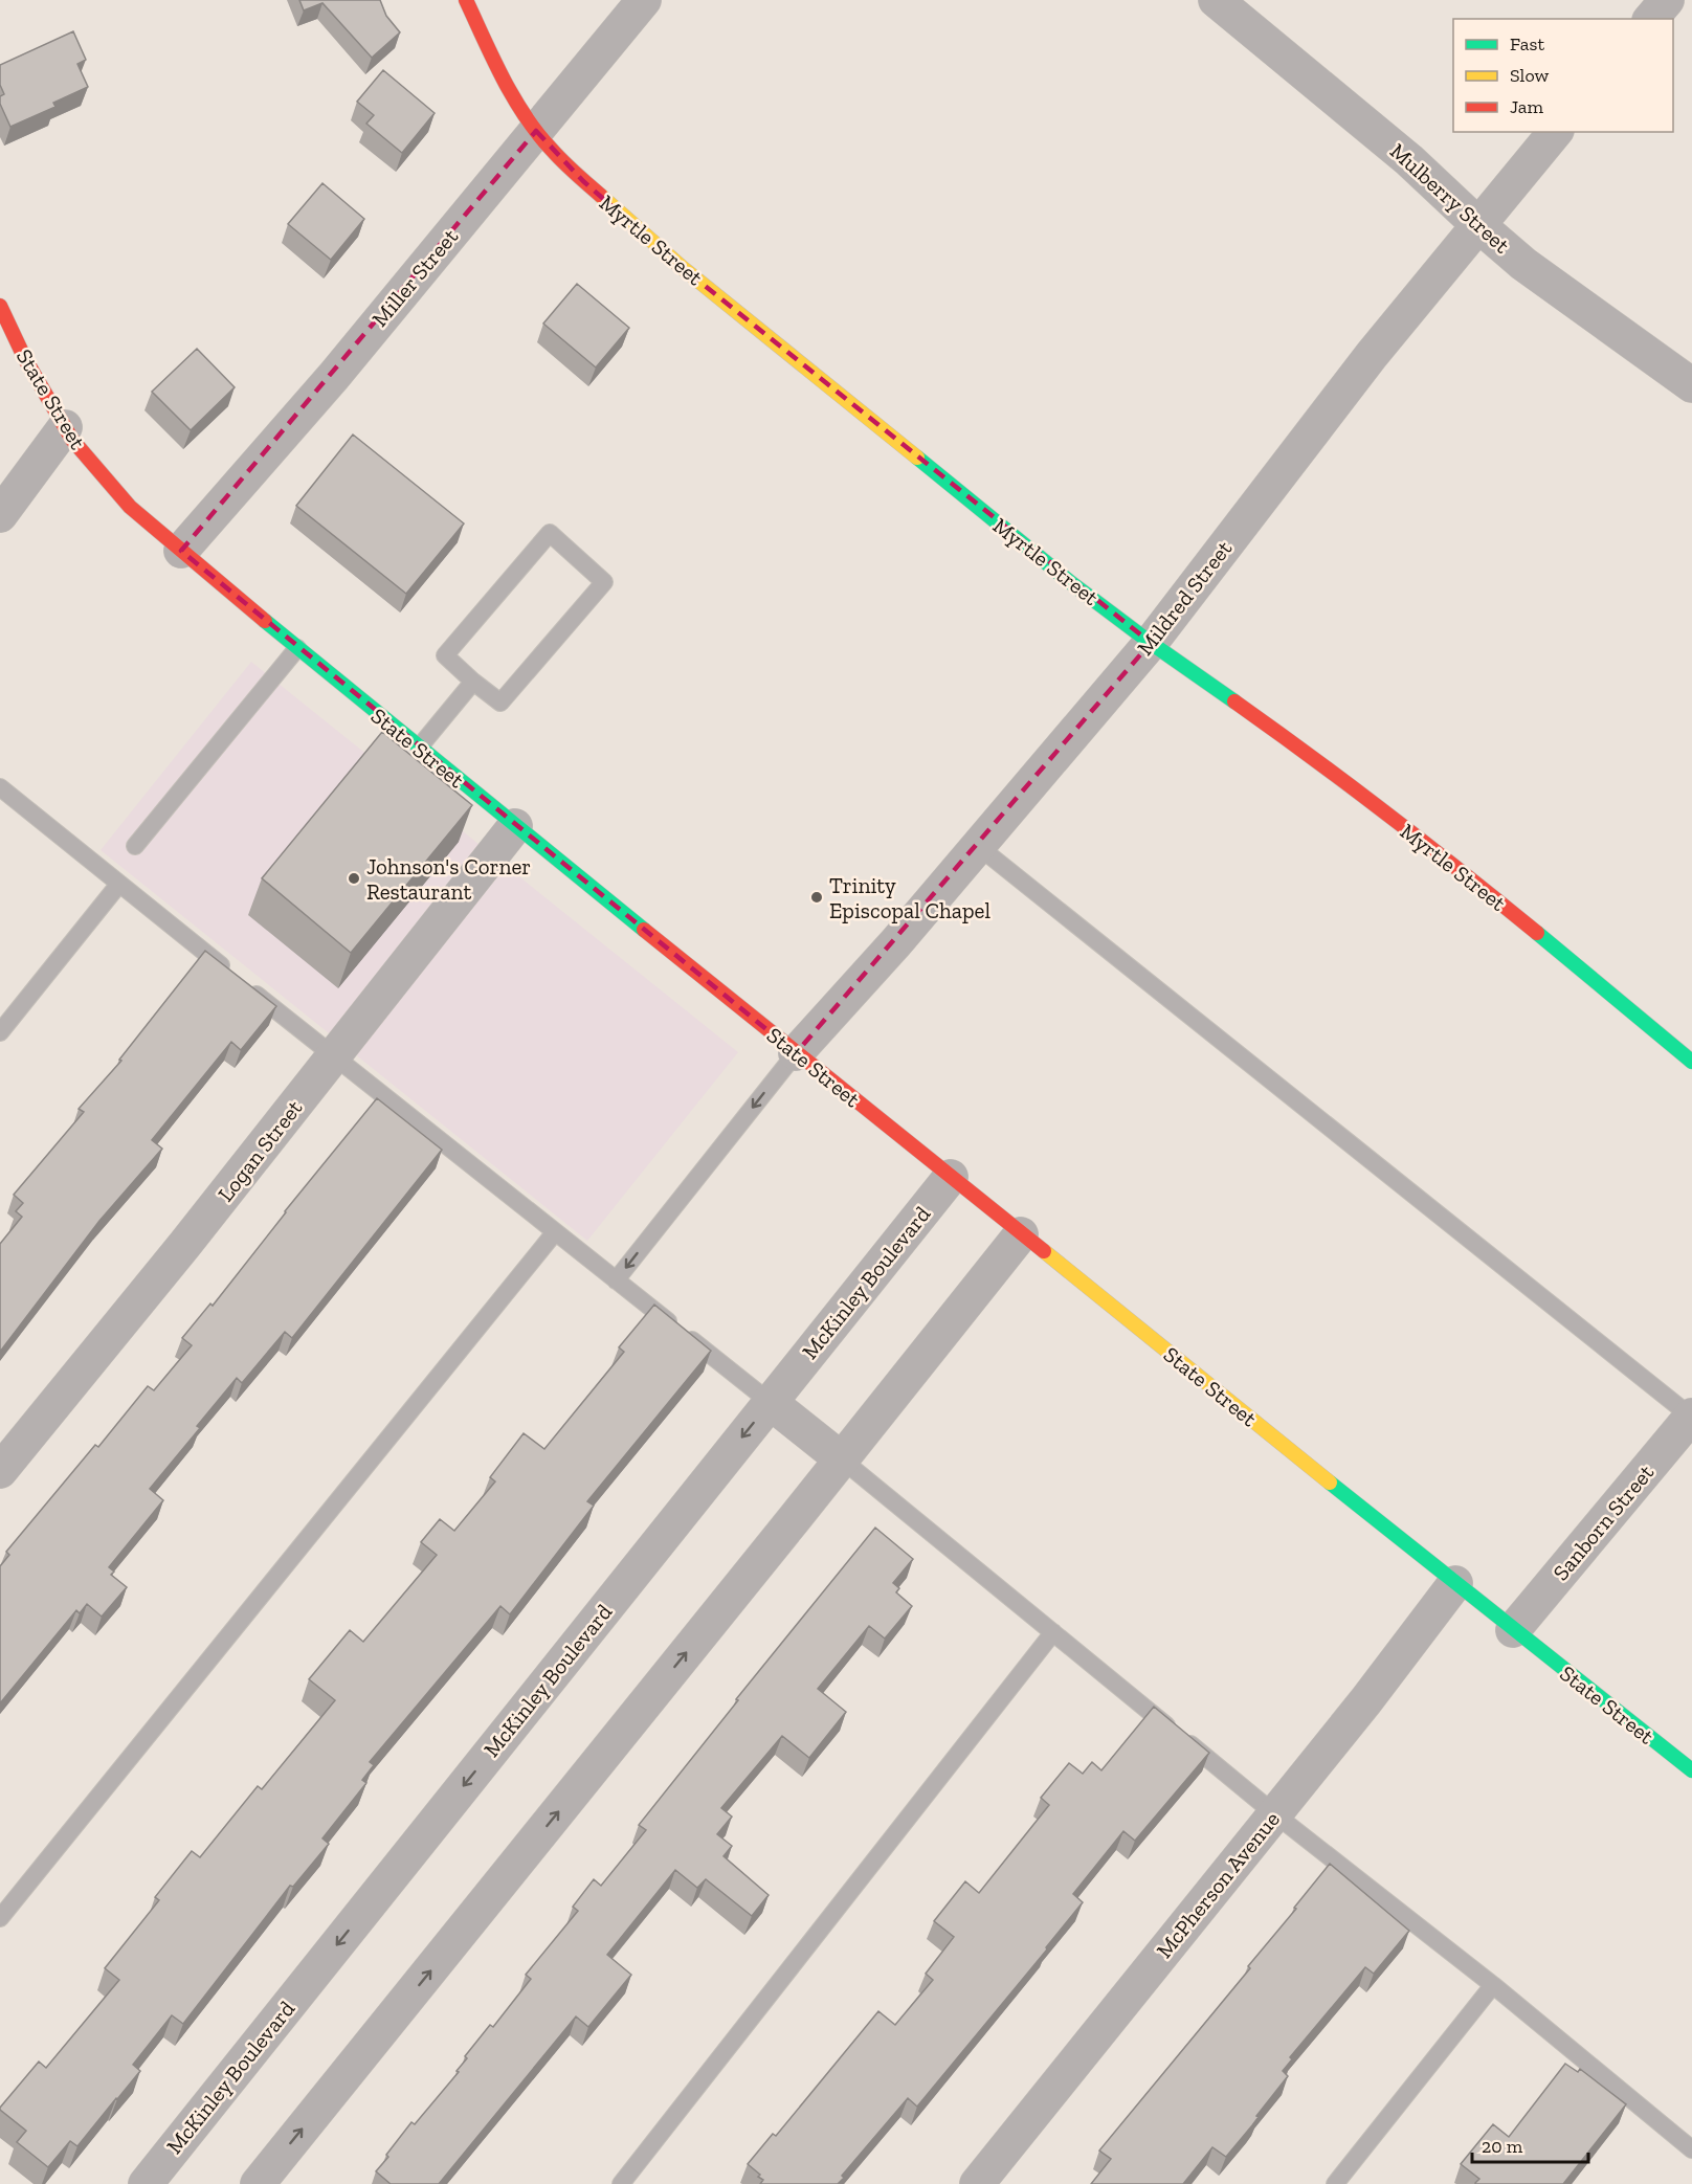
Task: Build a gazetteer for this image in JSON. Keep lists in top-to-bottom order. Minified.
{"streets":{"street":["Mulberry Street","Myrtle Street","Miller Street","State Street","Mildred Street","Logan Street","McKinley Boulevard","Sanborn Street","McPherson Avenue"]},"crossings":[["Mulberry Street","Mildred Street"],["Myrtle Street","Miller Street"],["Myrtle Street","Mildred Street"],["Miller Street","State Street"],["State Street","Mildred Street"],["State Street","Logan Street"],["State Street","McKinley Boulevard"],["State Street","Sanborn Street"],["State Street","McPherson Avenue"]],"places":["Johnson's Corner Restaurant","Trinity Episcopal Chapel"],"legend":["Fast","Slow","Jam"],"scale_bar":"20 m"}
